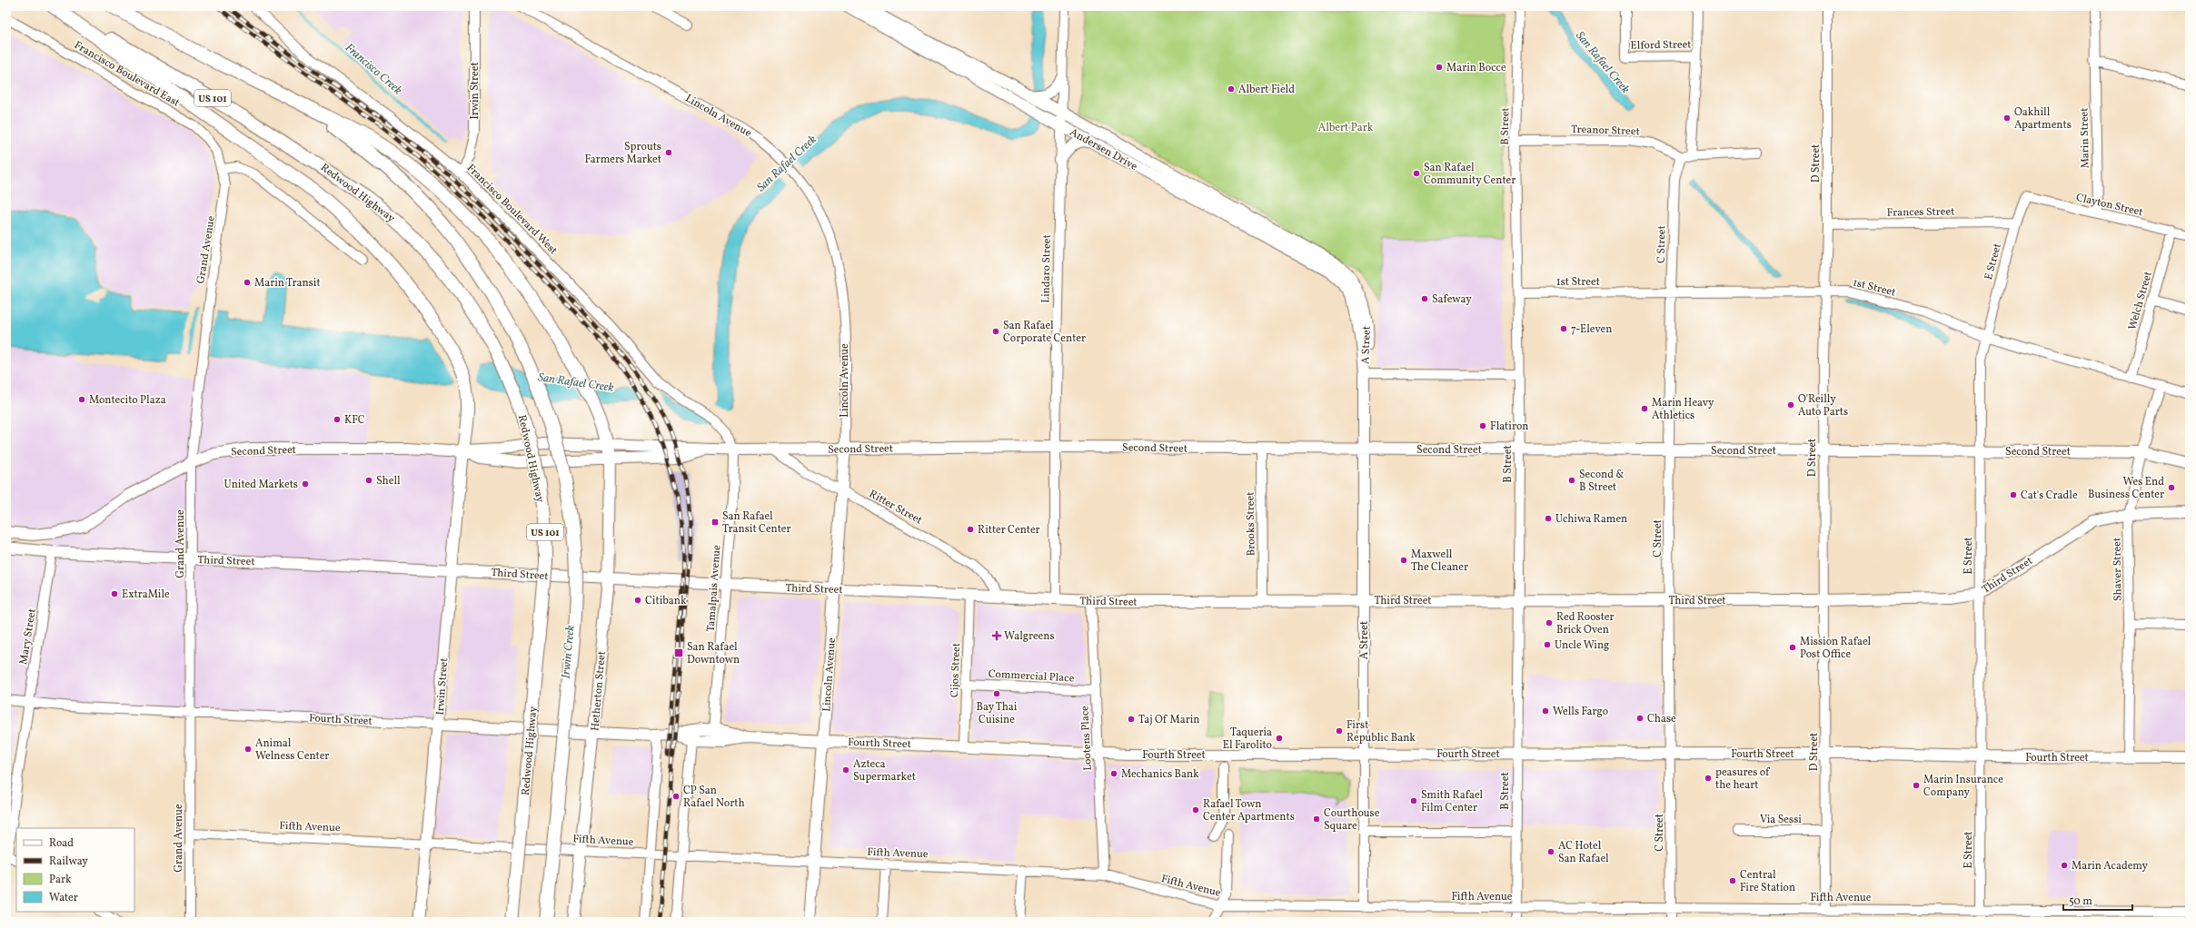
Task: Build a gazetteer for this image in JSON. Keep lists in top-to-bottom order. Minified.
{"streets":{"highway":["US 101","Redwood Highway"],"main road":["Irwin Street","Lincoln Avenue","Andersen Drive","A Street","Second Street","Third Street","Hetherton Street","Fourth Street"],"street":["Elford Street","Francisco Boulevard East","B Street","Treanor Street","Marin Street","D Street","Clayton Street","Francisco Boulevard West","Frances Street","C Street","Grand Avenue","E Street","Lindaro Street","1st Street","Welch Street","Ritter Street","Brooks Street","Shaver Street","Tamalpais Avenue","Mary Street","Cijos Street","Commercial Place","Lootens Place","Via Sessi","Fifth Avenue"]},"crossings":[["Francisco Boulevard East","Grand Avenue"],["Irwin Street","Francisco Boulevard West"],["Irwin Street","Second Street"],["Irwin Street","Third Street"],["Irwin Street","Fourth Street"],["Irwin Street","Fifth Avenue"],["Lincoln Avenue","Second Street"],["Lincoln Avenue","Ritter Street"],["Lincoln Avenue","Third Street"],["Lincoln Avenue","Fourth Street"],["Lincoln Avenue","Fifth Avenue"],["B Street","Treanor Street"],["B Street","1st Street"],["B Street","Second Street"],["B Street","Third Street"],["B Street","Fourth Street"],["B Street","Fifth Avenue"],["Treanor Street","C Street"],["Marin Street","Clayton Street"],["Andersen Drive","Lindaro Street"],["Andersen Drive","A Street"],["D Street","Frances Street"],["D Street","1st Street"],["D Street","Second Street"],["D Street","Third Street"],["D Street","Fourth Street"],["D Street","Via Sessi"],["D Street","Fifth Avenue"],["Clayton Street","E Street"],["Clayton Street","Welch Street"],["Francisco Boulevard West","Second Street"],["Francisco Boulevard West","Tamalpais Avenue"],["Frances Street","E Street"],["C Street","1st Street"],["C Street","Second Street"],["C Street","Third Street"],["C Street","Fourth Street"],["C Street","Fifth Avenue"],["Grand Avenue","Second Street"],["Grand Avenue","Third Street"],["Grand Avenue","Fourth Street"],["Grand Avenue","Fifth Avenue"],["E Street","1st Street"],["E Street","Second Street"],["E Street","Third Street"],["E Street","Fourth Street"],["E Street","Fifth Avenue"],["Lindaro Street","Second Street"],["Lindaro Street","Third Street"],["1st Street","Welch Street"],["1st Street","Shaver Street"],["A Street","Second Street"],["A Street","Third Street"],["A Street","Fourth Street"],["A Street","Fifth Avenue"],["Second Street","Ritter Street"],["Second Street","Brooks Street"],["Second Street","Shaver Street"],["Second Street","Tamalpais Avenue"],["Second Street","Hetherton Street"],["Ritter Street","Third Street"],["Brooks Street","Third Street"],["Third Street","Shaver Street"],["Third Street","Tamalpais Avenue"],["Third Street","Mary Street"],["Third Street","Cijos Street"],["Third Street","Hetherton Street"],["Third Street","Lootens Place"],["Shaver Street","Fourth Street"],["Tamalpais Avenue","Fourth Street"],["Mary Street","Fourth Street"],["Cijos Street","Commercial Place"],["Cijos Street","Fourth Street"],["Commercial Place","Lootens Place"],["Hetherton Street","Fourth Street"],["Hetherton Street","Fifth Avenue"],["Fourth Street","Lootens Place"],["Lootens Place","Fifth Avenue"]],"water":["San Rafael Creek","Francisco Creek","Irwin Creek"],"parks":["Albert Park"],"places":{"other":["Marin Bocce","Albert Field","Oakhill Apartments","Sprouts Farmers Market","San Rafael Community Center","Marin Transit","Safeway","7-Eleven","San Rafael Corporate Center","Montecito Plaza","O'Reilly Auto Parts","Marin Heavy Athletics","KFC","Flatiron","Shell","Second & B Street","United Markets","Wes End Business Center","Cat's Cradle","Uchiwa Ramen","Ritter Center","Maxwell The Cleaner","ExtraMile","Citibank","Red Rooster Brick Oven","Uncle Wing","Mission Rafael Post Office","Bay Thai Cuisine","Wells Fargo","Chase","Taj Of Marin","First Republic Bank","Taqueria El Farolito","Animal Welness Center","Azteca Supermarket","Mechanics Bank","peasures of the heart","Marin Insurance Company","CP San Rafael North","Smith Rafael Film Center","Rafael Town Center Apartments","Courthouse Square","AC Hotel San Rafael","Marin Academy","Central Fire Station"],"transit":["San Rafael Transit Center","San Rafael Downtown"],"health":["Walgreens"]},"legend":["Road","Railway","Park","Water"],"scale_bar":"50 m"}
